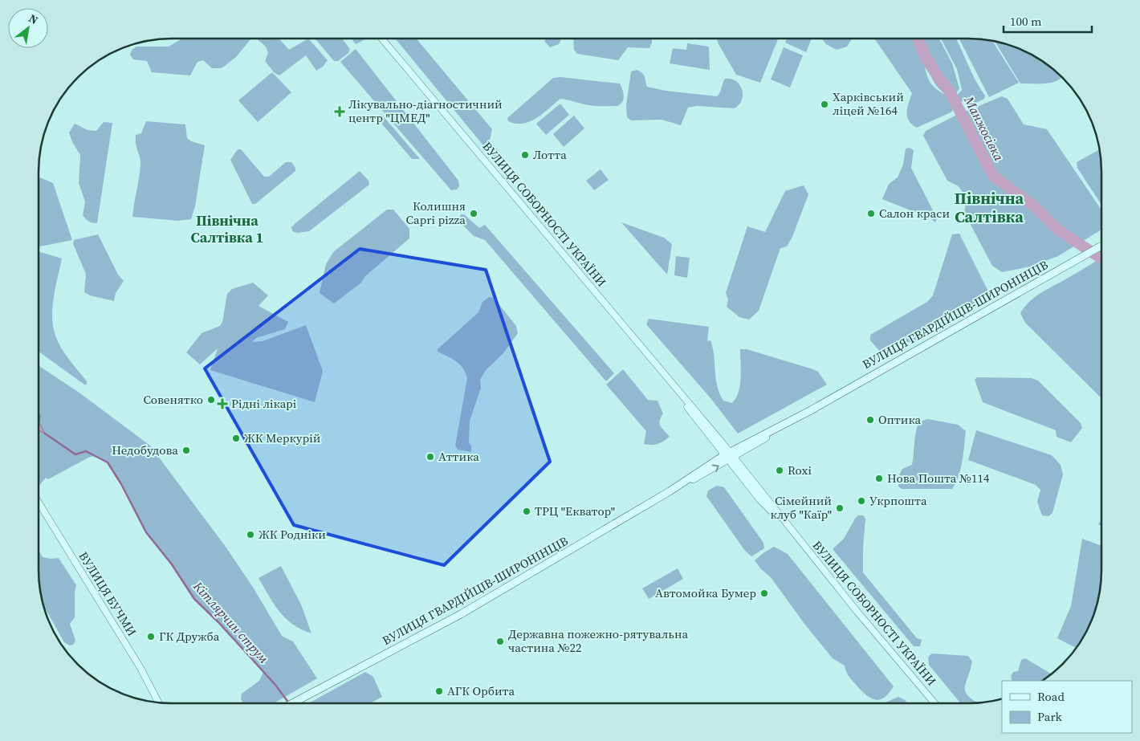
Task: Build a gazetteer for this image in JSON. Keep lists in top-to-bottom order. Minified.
{"streets":{"main road":["ВУЛИЦЯ ГВАРДІЙЦІВ-ШИРОНІНЦІВ"],"street":["ВУЛИЦЯ СОБОРНОСТІ УКРАЇНИ","ВУЛИЦЯ БУЧМИ"]},"crossings":[["ВУЛИЦЯ СОБОРНОСТІ УКРАЇНИ","ВУЛИЦЯ ГВАРДІЙЦІВ-ШИРОНІНЦІВ"]],"districts":["Північна Салтівка","Північна Салтівка 1"],"water":["Манжосівка","Кітлярчин струм"],"places":{"other":["Харківський ліцей №164","Лотта","Колишня Capri pizza","Салон краси","Совенятко","Оптика","ЖК Меркурій","Недобудова","Аттика","Roxi","Нова Пошта №114","Укрпошта","Сімейний клуб \"Каїр\"","ТРЦ \"Екватор\"","ЖК Родніки","Автомойка Бумер","ГК Дружба","Державна пожежно-рятувальна частина №22","АГК Орбита"],"health":["Лікувально-діагностичний центр \"ЦМЕД\"","Рідні лікарі"]},"legend":["Road","Park"],"scale_bar":"100 m","north":"top right"}
